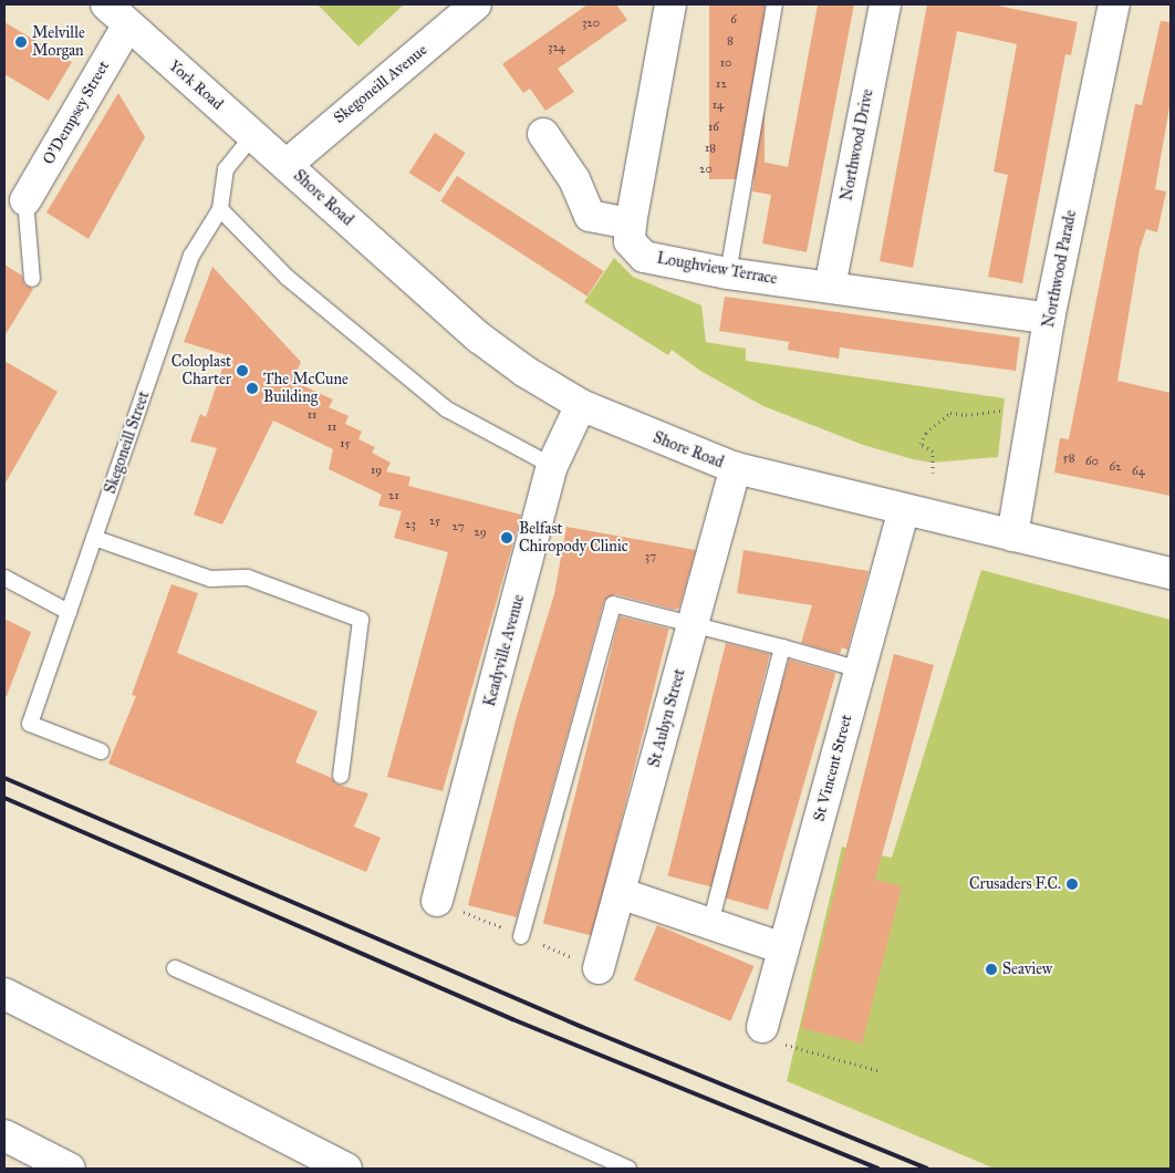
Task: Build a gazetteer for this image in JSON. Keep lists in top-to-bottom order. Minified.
{"streets":{"main road":["Skegoneill Avenue","York Road","O'Dempsey Street","Northwood Drive","Shore Road","Loughview Terrace","Northwood Parade","Keadyville Avenue","St Aubyn Street","St Vincent Street"],"lane":["Skegoneill Street"]},"crossings":[["Skegoneill Avenue","York Road"],["Skegoneill Avenue","Shore Road"],["York Road","O'Dempsey Street"],["York Road","Shore Road"],["Northwood Drive","Loughview Terrace"],["Shore Road","Northwood Parade"],["Shore Road","Keadyville Avenue"],["Shore Road","St Aubyn Street"],["Shore Road","St Vincent Street"],["Loughview Terrace","Northwood Parade"]],"places":["Melville Morgan","Coloplast Charter","The McCune Building","Belfast Chiropody Clinic","Crusaders F.C.","Seaview"],"house_numbers":["6","320","8","324","10","12","14","16","18","20","11","11","15","58","60","62","19","64","21","25","23","27","29","37"]}
